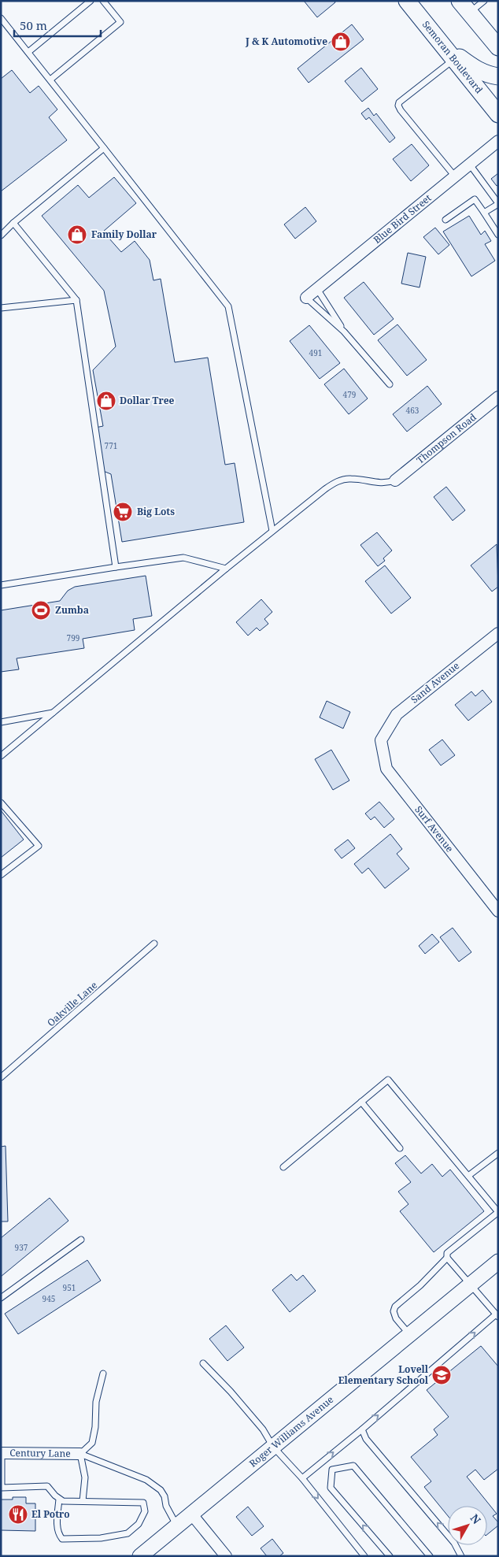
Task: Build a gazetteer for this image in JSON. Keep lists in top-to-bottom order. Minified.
{"streets":{"main road":["Semoran Boulevard"],"street":["Blue Bird Street","Thompson Road","Sand Avenue","Surf Avenue","Roger Williams Avenue","Century Lane"],"lane":["Oakville Lane"]},"crossings":[["Sand Avenue","Surf Avenue"]],"places":{"shop":["J & K Automotive","Family Dollar","Dollar Tree"],"supermarket":["Big Lots"],"sports":["Zumba"],"school or university":["Lovell Elementary School"],"restaurant":["El Potro"]},"house_numbers":["491","479","463","771","799","937","951","945"],"scale_bar":"50 m","north":"top right"}
